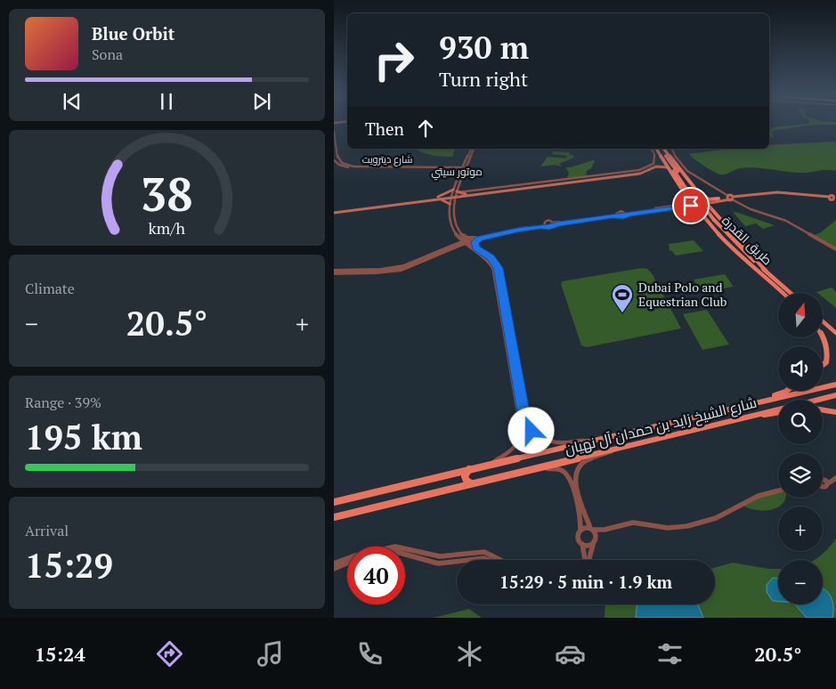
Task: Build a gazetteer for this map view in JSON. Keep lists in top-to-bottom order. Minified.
{"streets":{"main road":["طريق القدرة","شارع الشيخ زايد بن حمدان آل نهيان"],"street":["شارع ديترويت"]},"districts":["موتور سيتي"],"places":{"sports":["Dubai Polo and Equestrian Club"]},"north":"top","page":{"turn":["930 m","Turn right"],"song":["Blue Orbit","Sona"],"then":"Then","tile":["Climate",["Range · 39%","195 km"],["Arrival","15:29"]],"map_buttons":["+","−"],"heat":["−","20.5°","+"],"limit":"40","trip":"15:29 · 5 min · 1.9 km","tabs":["15:24","20.5°"],"gauge":["38","km/h"]}}
